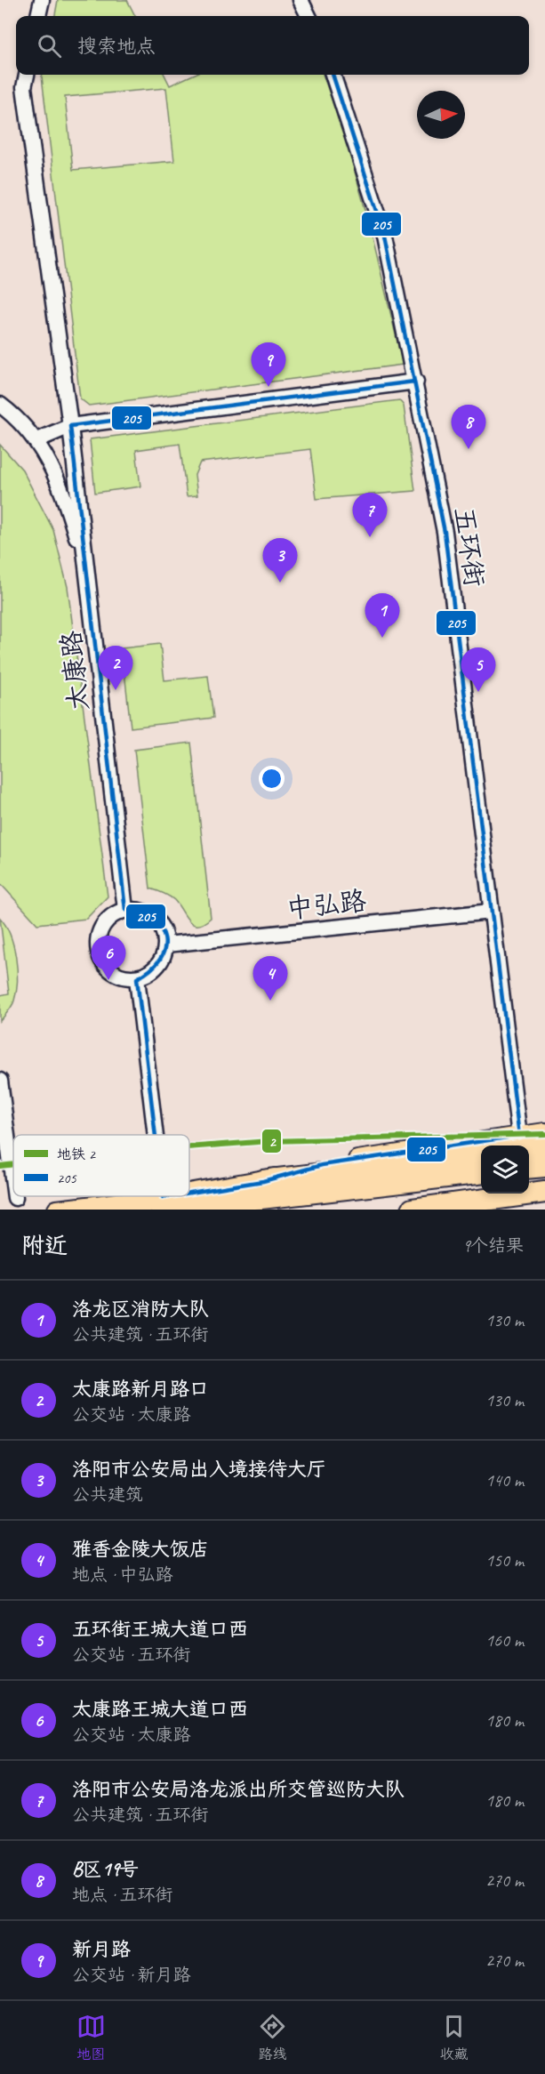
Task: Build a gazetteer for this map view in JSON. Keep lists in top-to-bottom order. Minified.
{"streets":{"street":["五环街","太康路","中弘路"]},"crossings":[["五环街","中弘路"],["太康路","中弘路"]],"lines":["transit line 205","metro line 2"],"legend":["地铁 2","205"],"north":"right","page":{"search":"搜索地点","pins":["9","8","7","3","1","2","5","6","4"],"heading":["附近","9个结果"],"list":[{"mark":"1","name":"洛龙区消防大队","note":"公共建筑 · 五环街","value":"130 m"},{"mark":"2","name":"太康路新月路口","note":"公交站 · 太康路","value":"130 m"},{"mark":"3","name":"洛阳市公安局出入境接待大厅","note":"公共建筑","value":"140 m"},{"mark":"4","name":"雅香金陵大饭店","note":"地点 · 中弘路","value":"150 m"},{"mark":"5","name":"五环街王城大道口西","note":"公交站 · 五环街","value":"160 m"},{"mark":"6","name":"太康路王城大道口西","note":"公交站 · 太康路","value":"180 m"},{"mark":"7","name":"洛阳市公安局洛龙派出所交管巡防大队","note":"公共建筑 · 五环街","value":"180 m"},{"mark":"8","name":"B区19号","note":"地点 · 五环街","value":"270 m"},{"mark":"9","name":"新月路","note":"公交站 · 新月路","value":"270 m"}],"nav":["地图","路线","收藏"]}}
